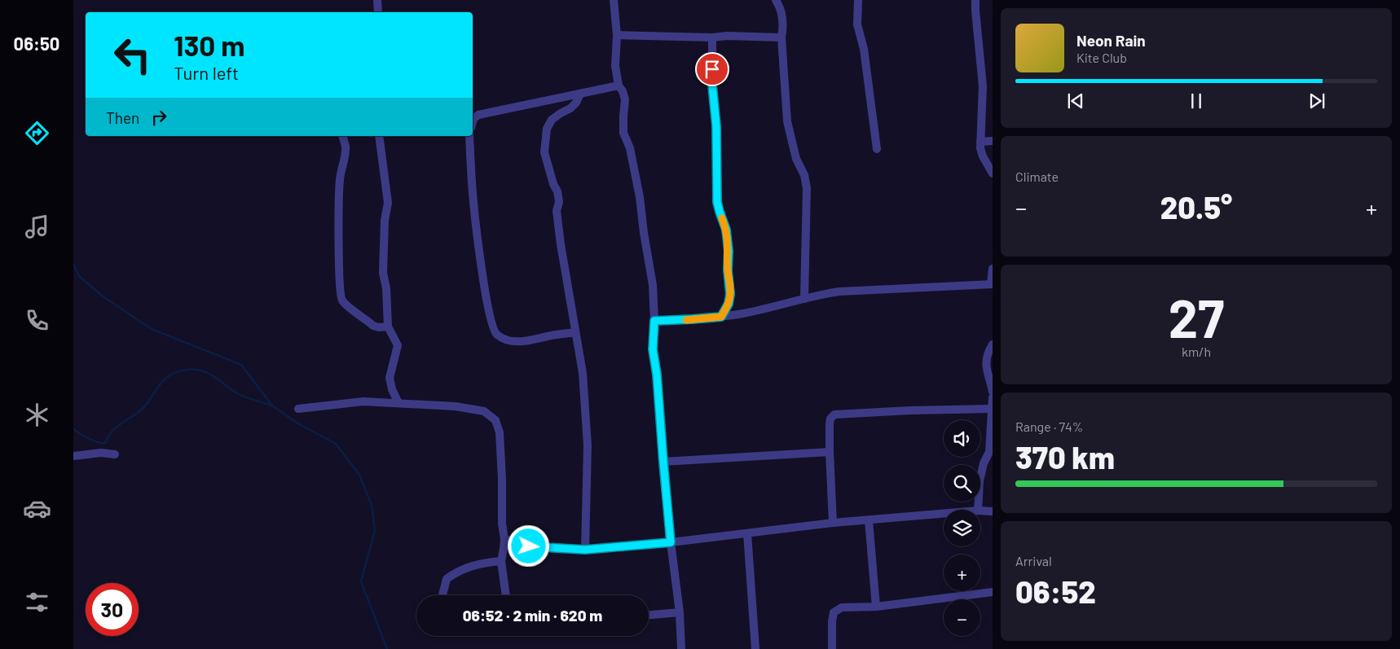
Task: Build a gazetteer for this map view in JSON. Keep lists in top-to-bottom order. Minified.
{"page":{"tabs":"06:50","turn":["130 m","Turn left"],"song":["Neon Rain","Kite Club"],"then":"Then","tile":["Climate",["27","km/h"],["Range · 74%","370 km"],["Arrival","06:52"]],"heat":["−","20.5°","+"],"map_buttons":["+","−"],"limit":"30","trip":"06:52 · 2 min · 620 m"}}
